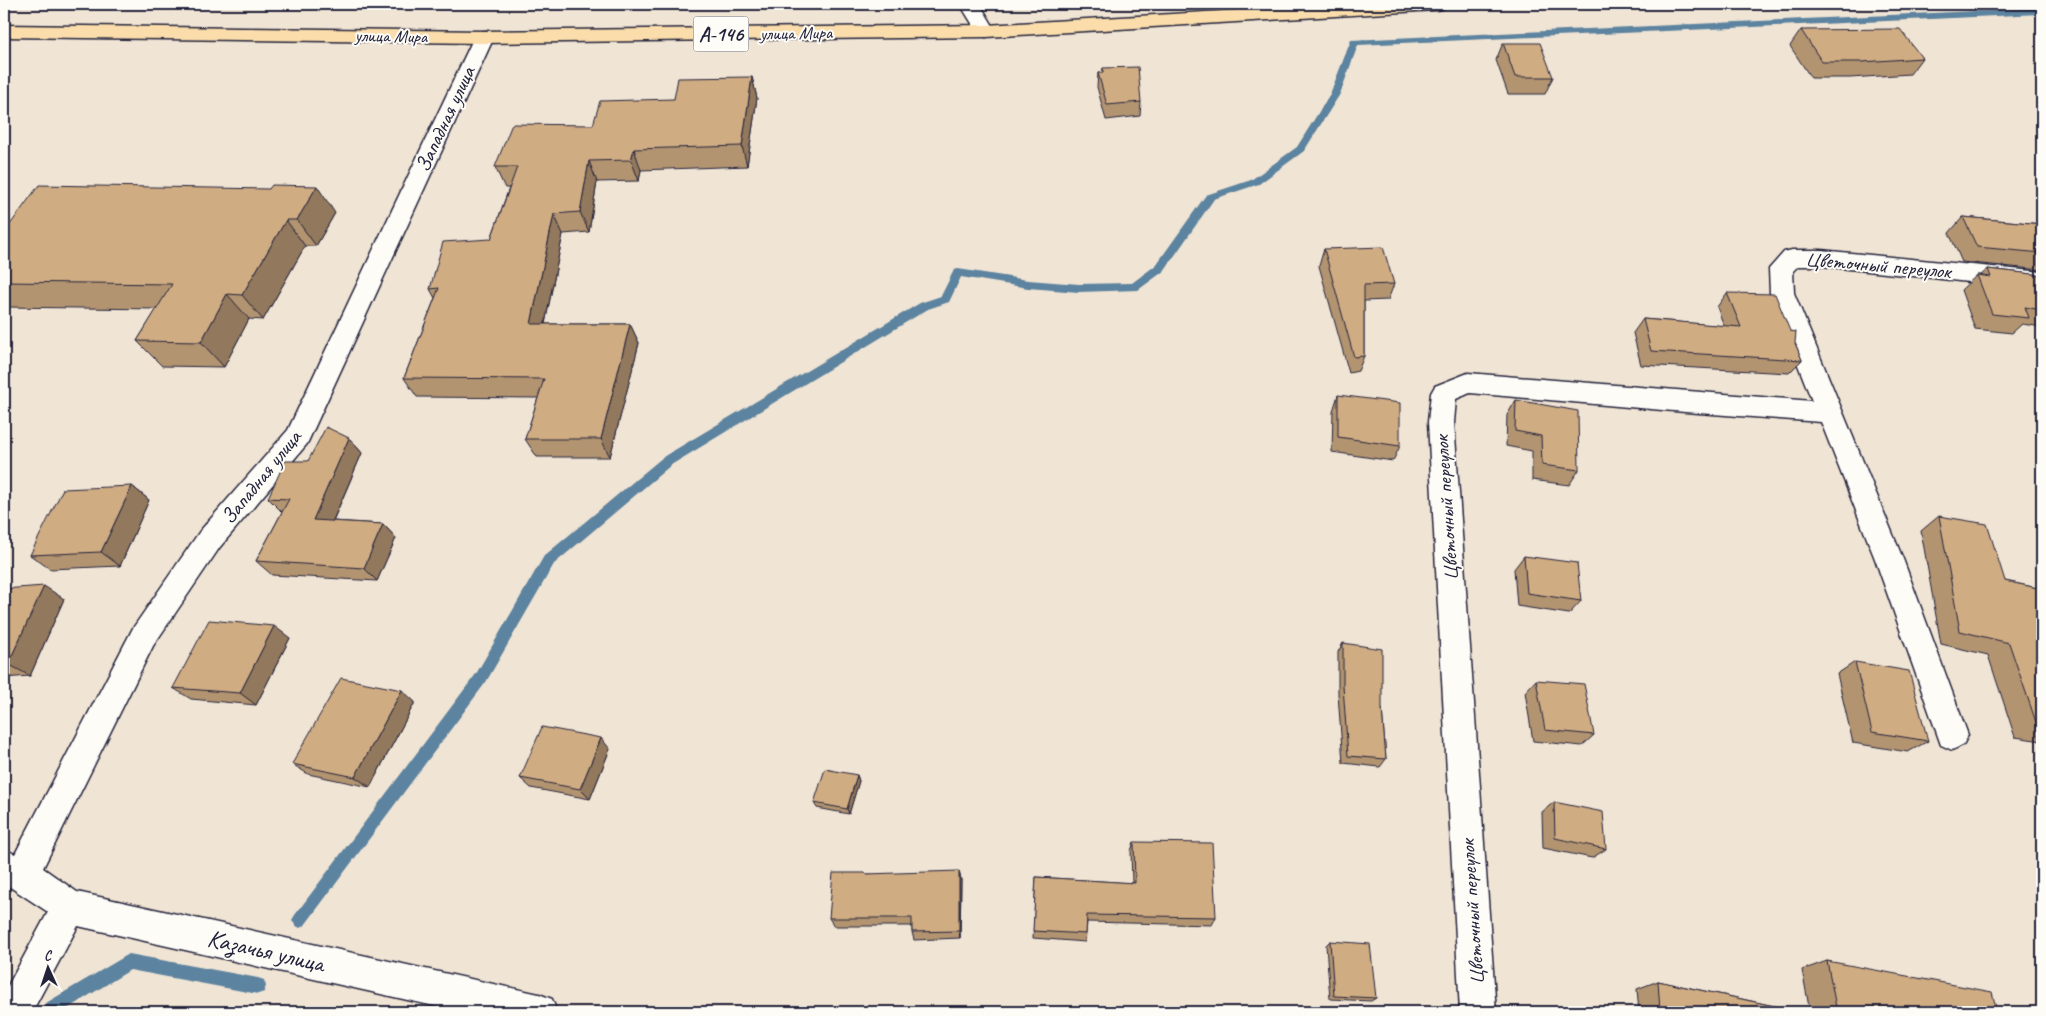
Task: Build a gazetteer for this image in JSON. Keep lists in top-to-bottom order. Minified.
{"streets":{"highway":["улица Мира","А-146"],"street":["Западная улица","Цветочный переулок","Казачья улица"]},"crossings":[["улица Мира","Западная улица"],["Западная улица","Казачья улица"]],"north":"top"}
